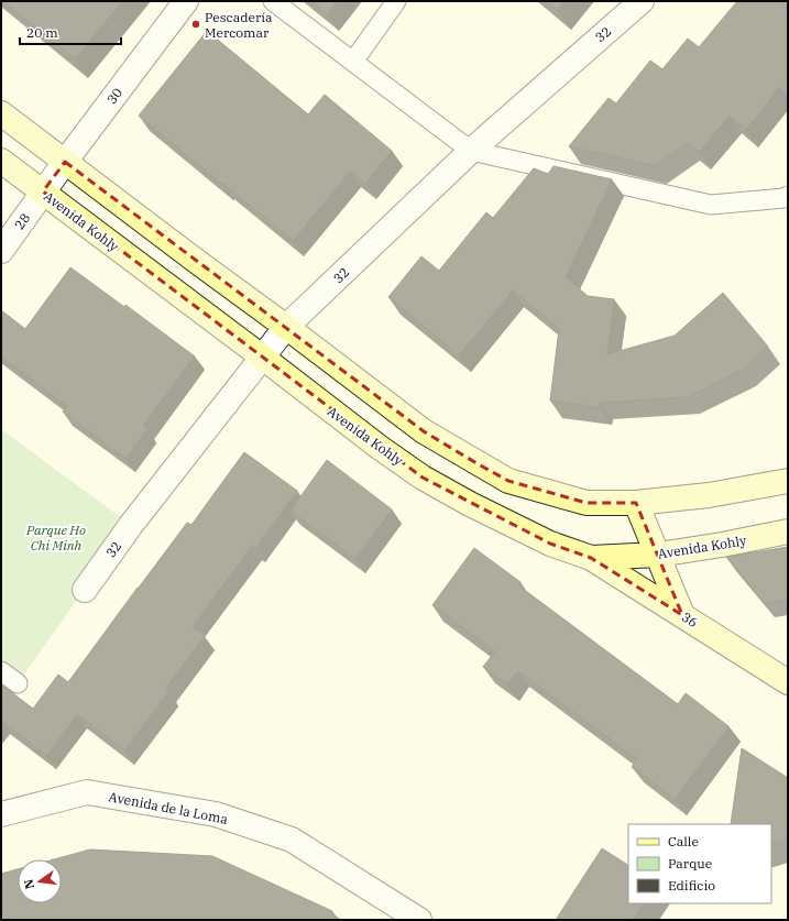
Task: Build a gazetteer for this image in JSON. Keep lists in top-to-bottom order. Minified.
{"streets":{"street":["32","30","28","Avenida Kohly","36","Avenida de la Loma"]},"crossings":[["32","Avenida Kohly"],["30","28"],["30","Avenida Kohly"],["28","Avenida Kohly"],["Avenida Kohly","36"]],"parks":["Parque Ho Chi Minh"],"places":["Pescadería Mercomar"],"legend":["Calle","Parque","Edificio"],"scale_bar":"20 m","north":"left"}
